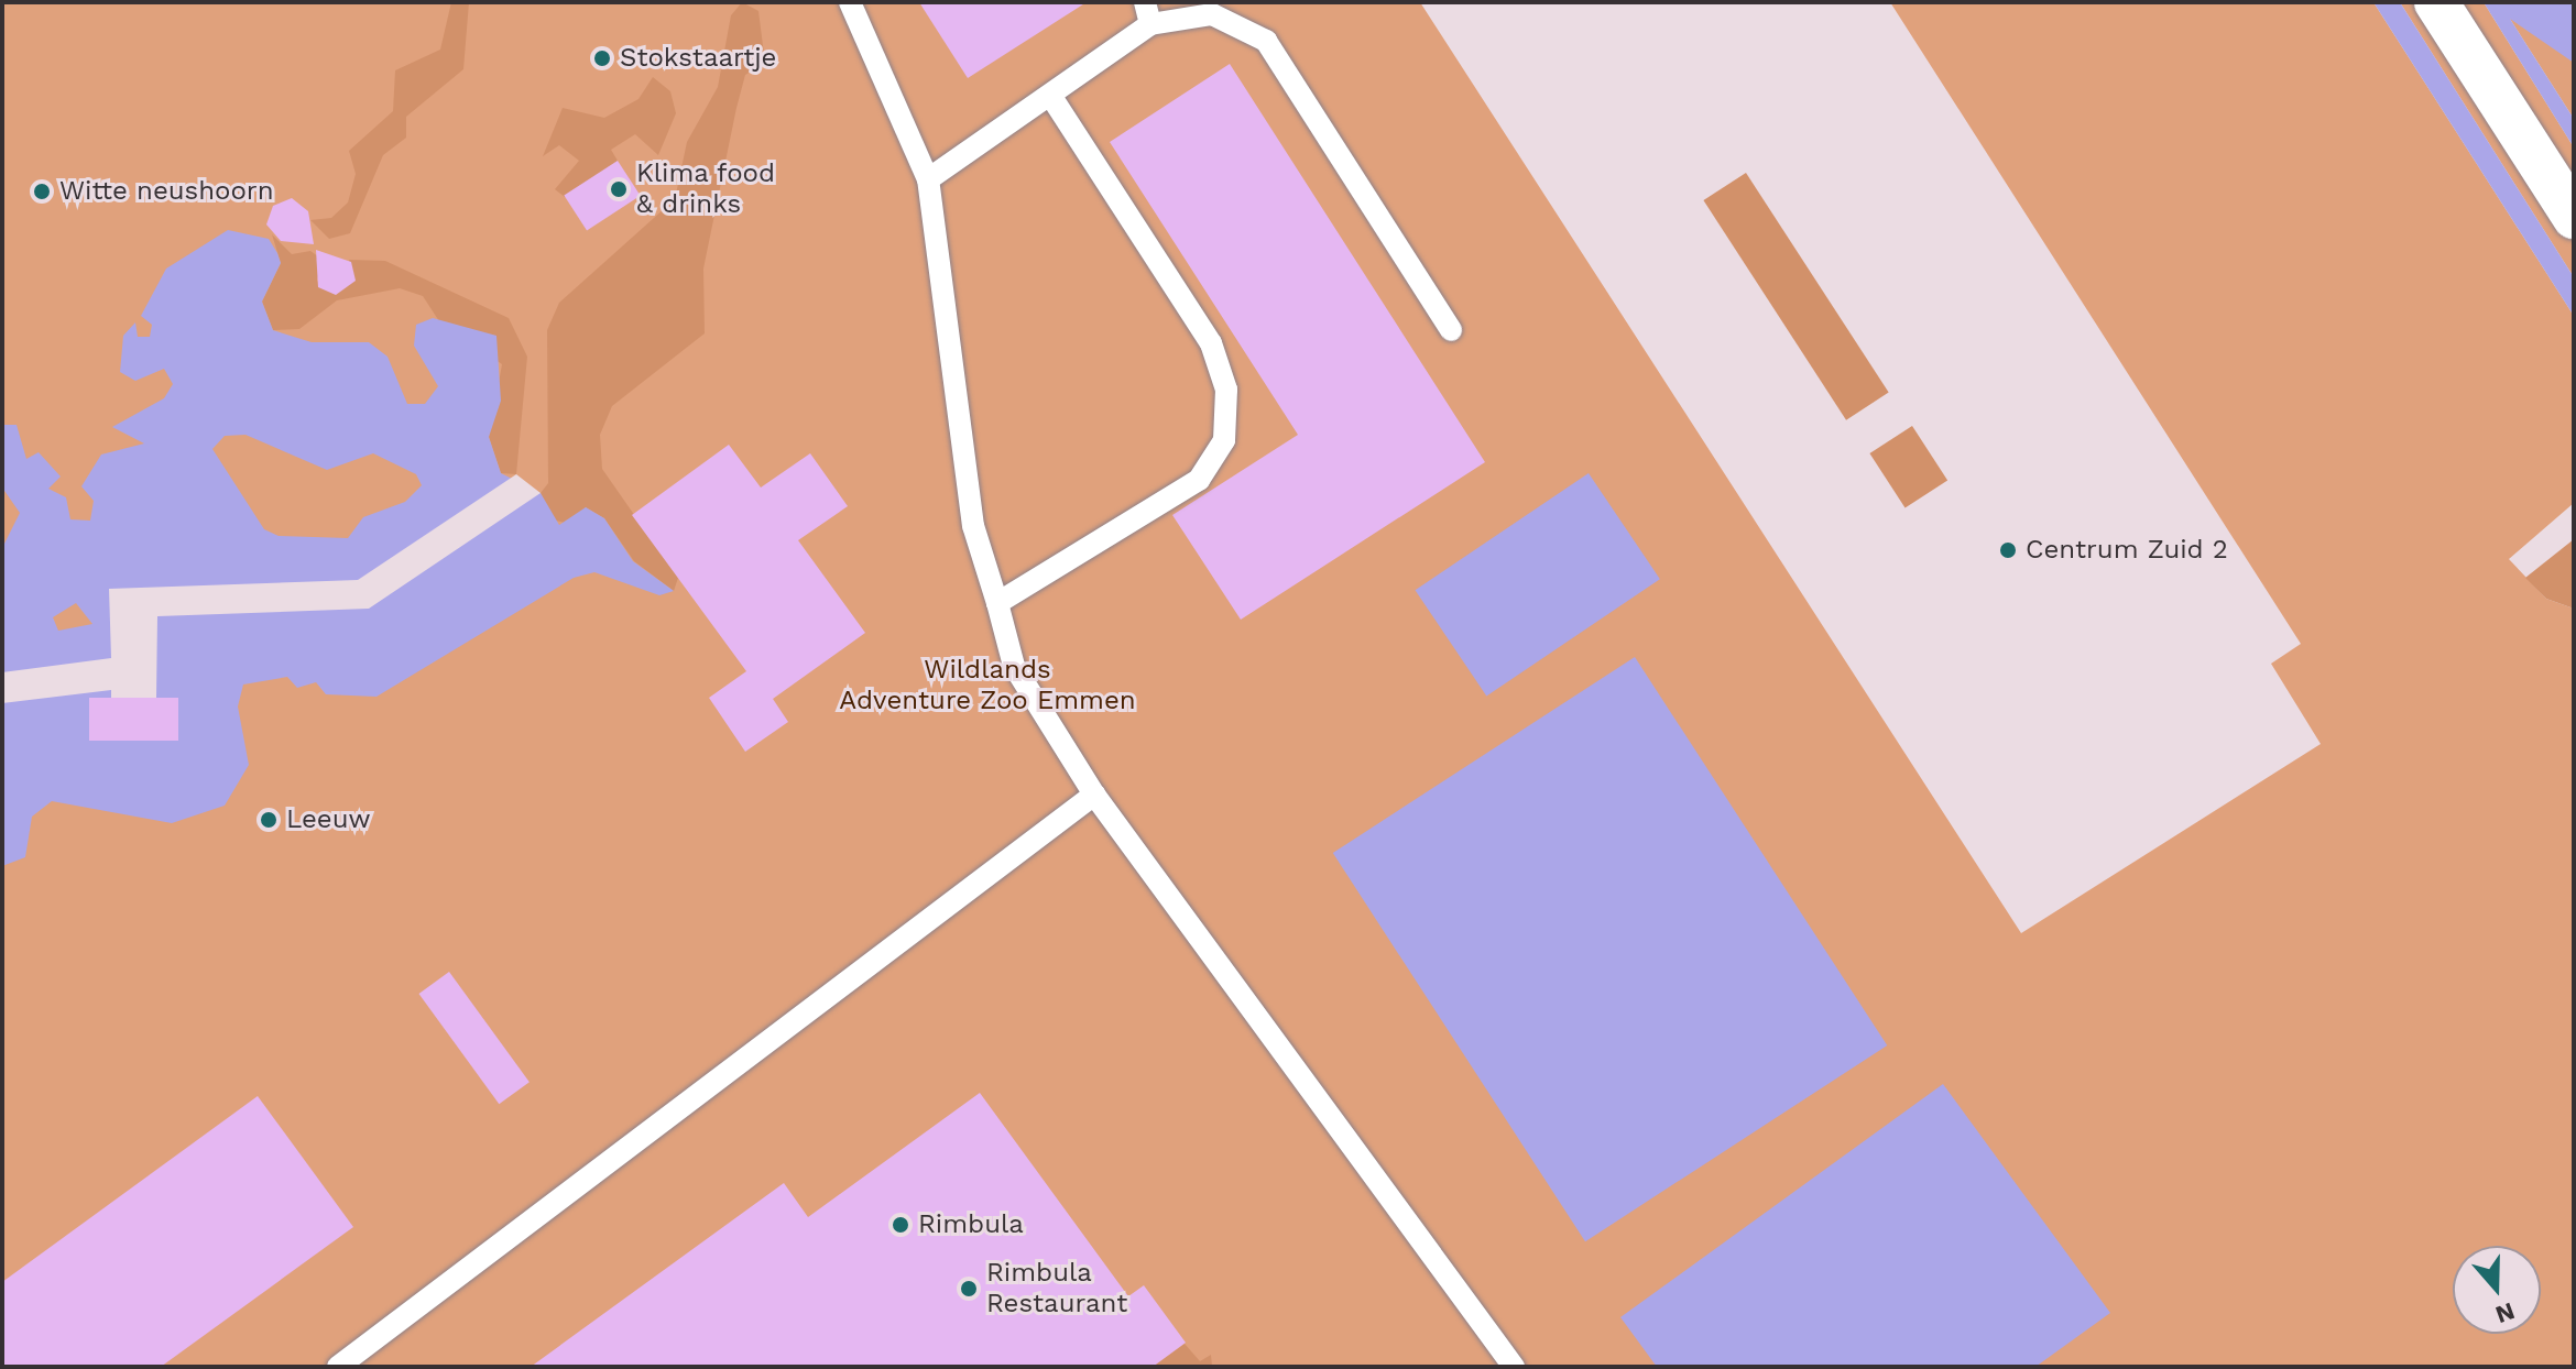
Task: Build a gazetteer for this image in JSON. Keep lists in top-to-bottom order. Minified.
{"parks":["Wildlands Adventure Zoo Emmen"],"places":["Stokstaartje","Klima food & drinks","Witte neushoorn","Centrum Zuid 2","Leeuw","Rimbula","Rimbula Restaurant"],"north":"bottom"}
